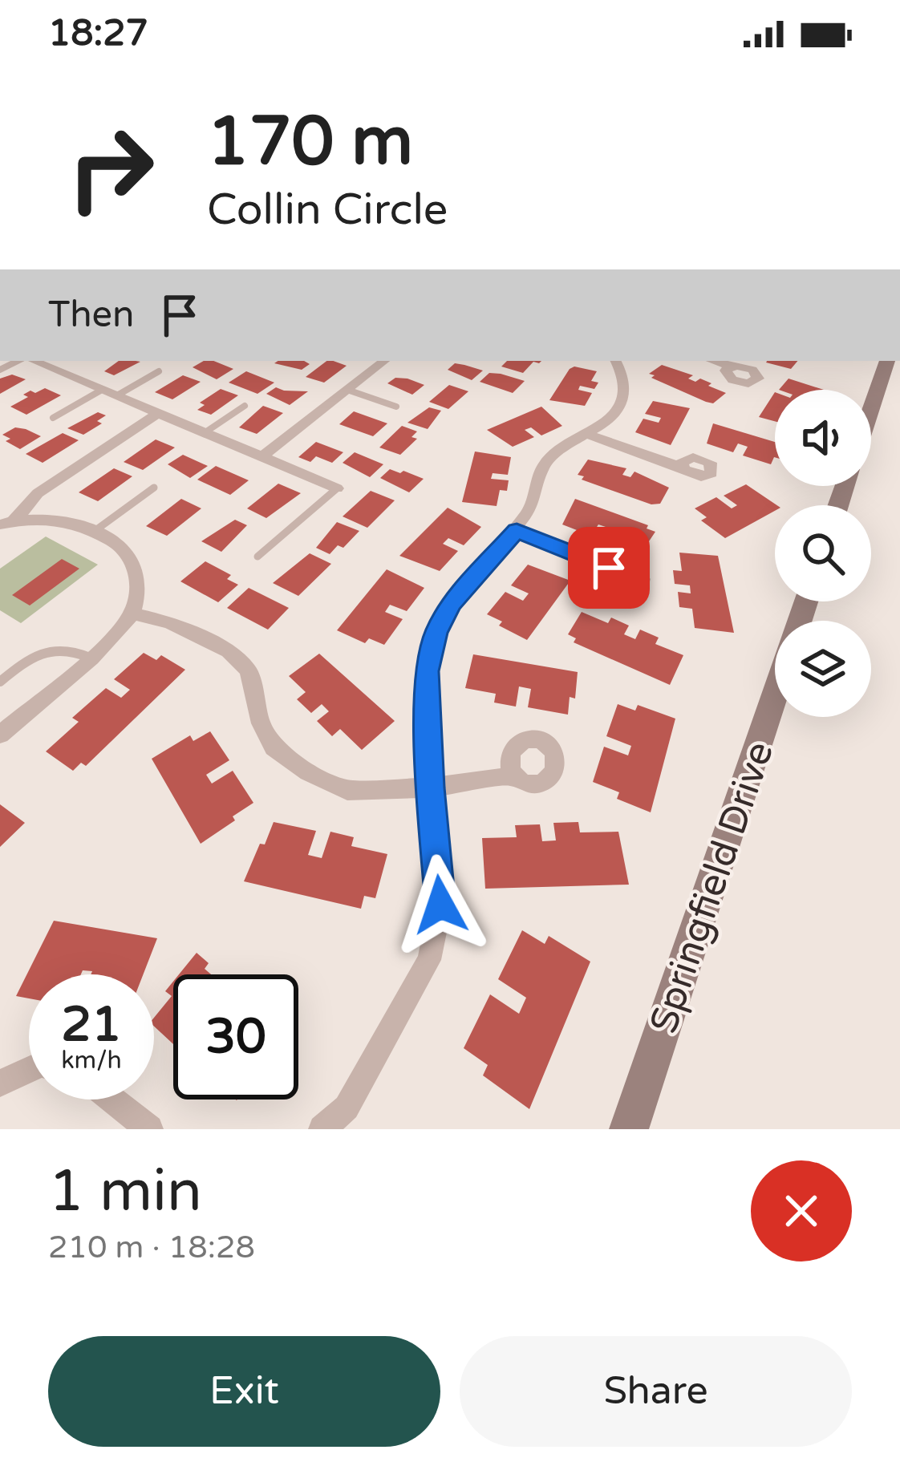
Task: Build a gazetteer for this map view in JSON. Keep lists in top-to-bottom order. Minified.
{"streets":{"street":["Springfield Drive"]},"page":{"status":"18:27","turn":["170 m","Collin Circle"],"then":"Then","speed":"21 km/h","limit":"30","heading":["1 min","210 m · 18:28"],"buttons":["Exit","Share"]}}
